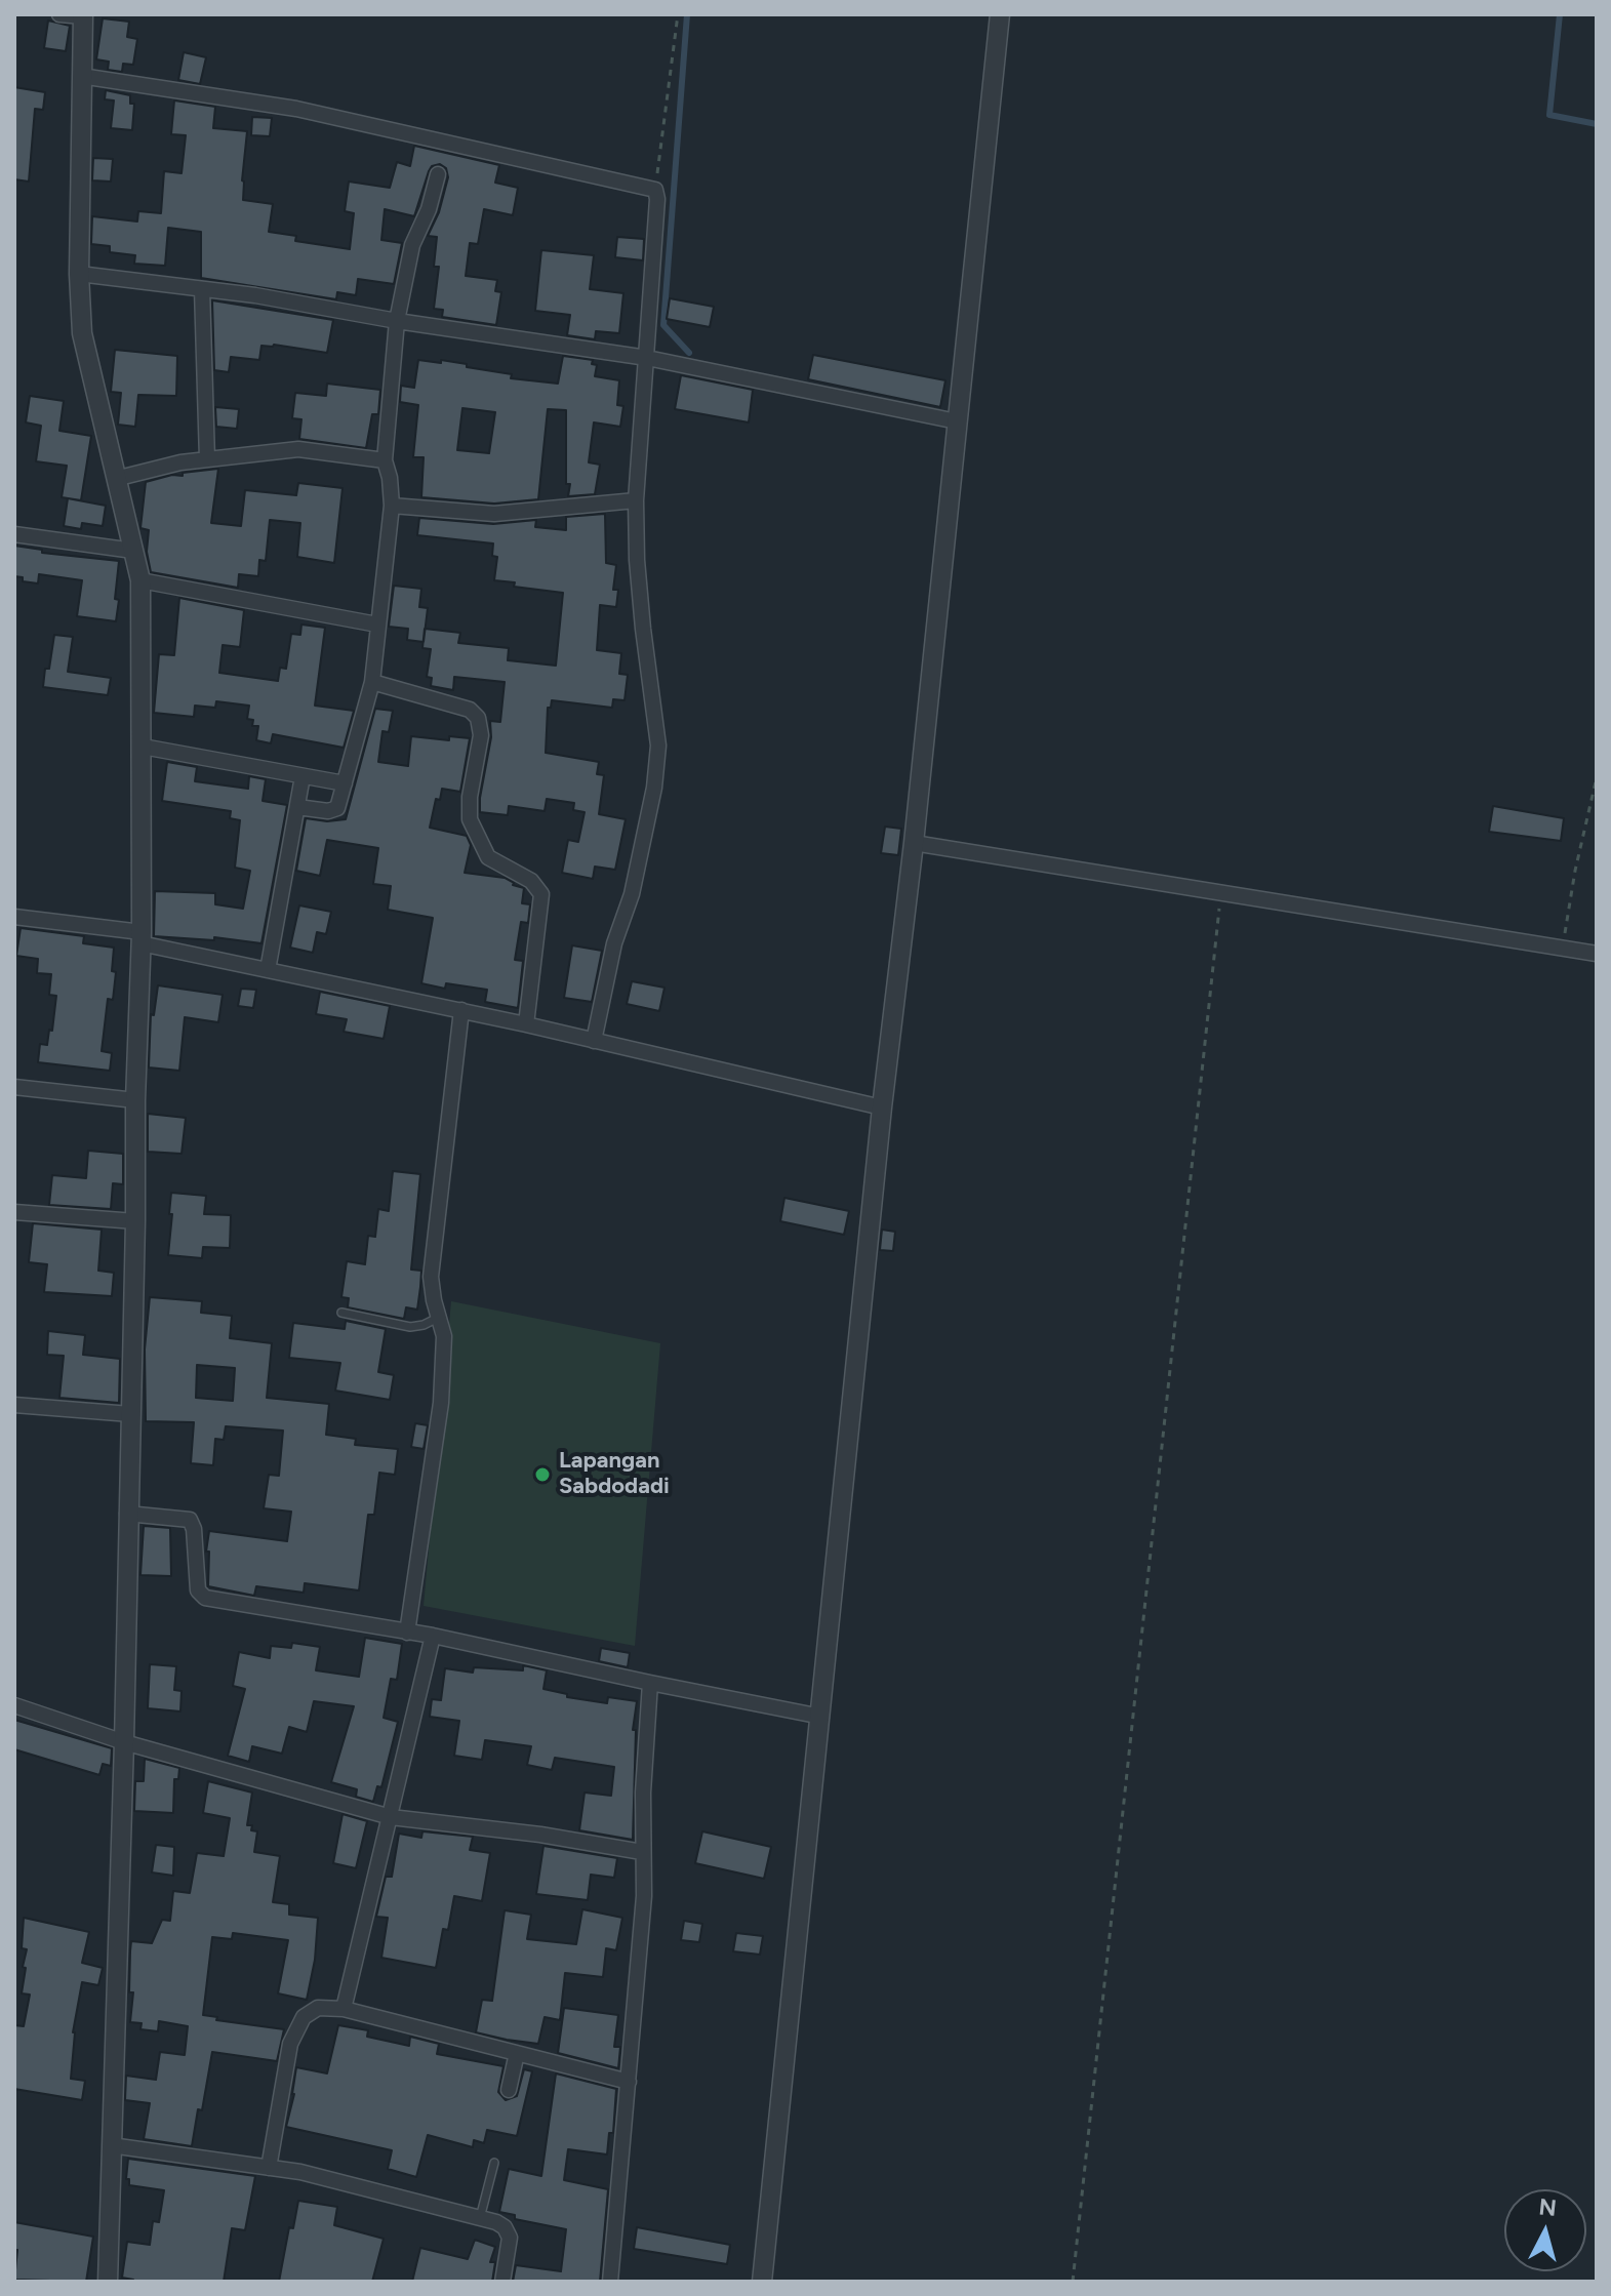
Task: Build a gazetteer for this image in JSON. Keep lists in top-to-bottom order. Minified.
{"places":["Lapangan Sabdodadi"],"north":"top"}
